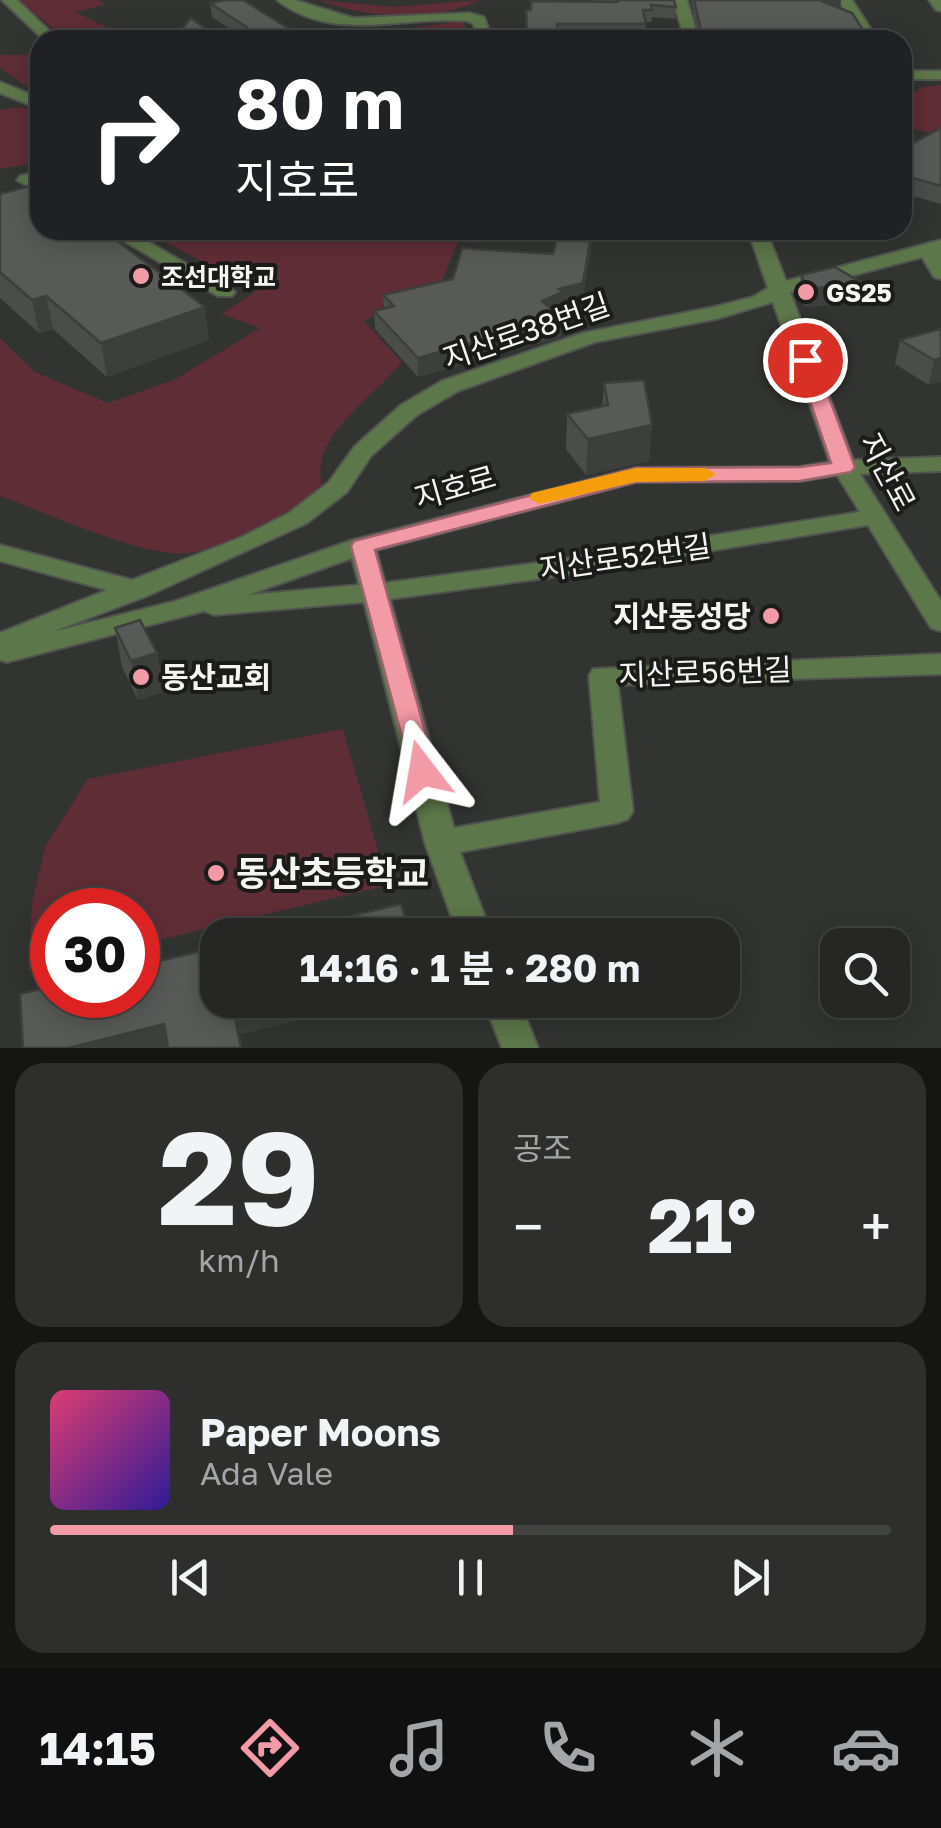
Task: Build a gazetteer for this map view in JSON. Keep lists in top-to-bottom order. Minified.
{"streets":{"street":["지산로38번길","지산로","지호로","지산로52번길","지산로56번길"]},"crossings":[["지산로38번길","지산로"],["지산로","지호로"],["지산로","지산로52번길"],["지호로","지산로52번길"]],"places":["조선대학교","GS25","지산동성당","동산교회","동산초등학교"],"page":{"turn":["80 m","지호로"],"limit":"30","trip":"14:16 · 1 분 · 280 m","tile":[["29","km/h"],"공조"],"heat":["−","21°","+"],"song":["Paper Moons","Ada Vale"],"tabs":"14:15"}}
